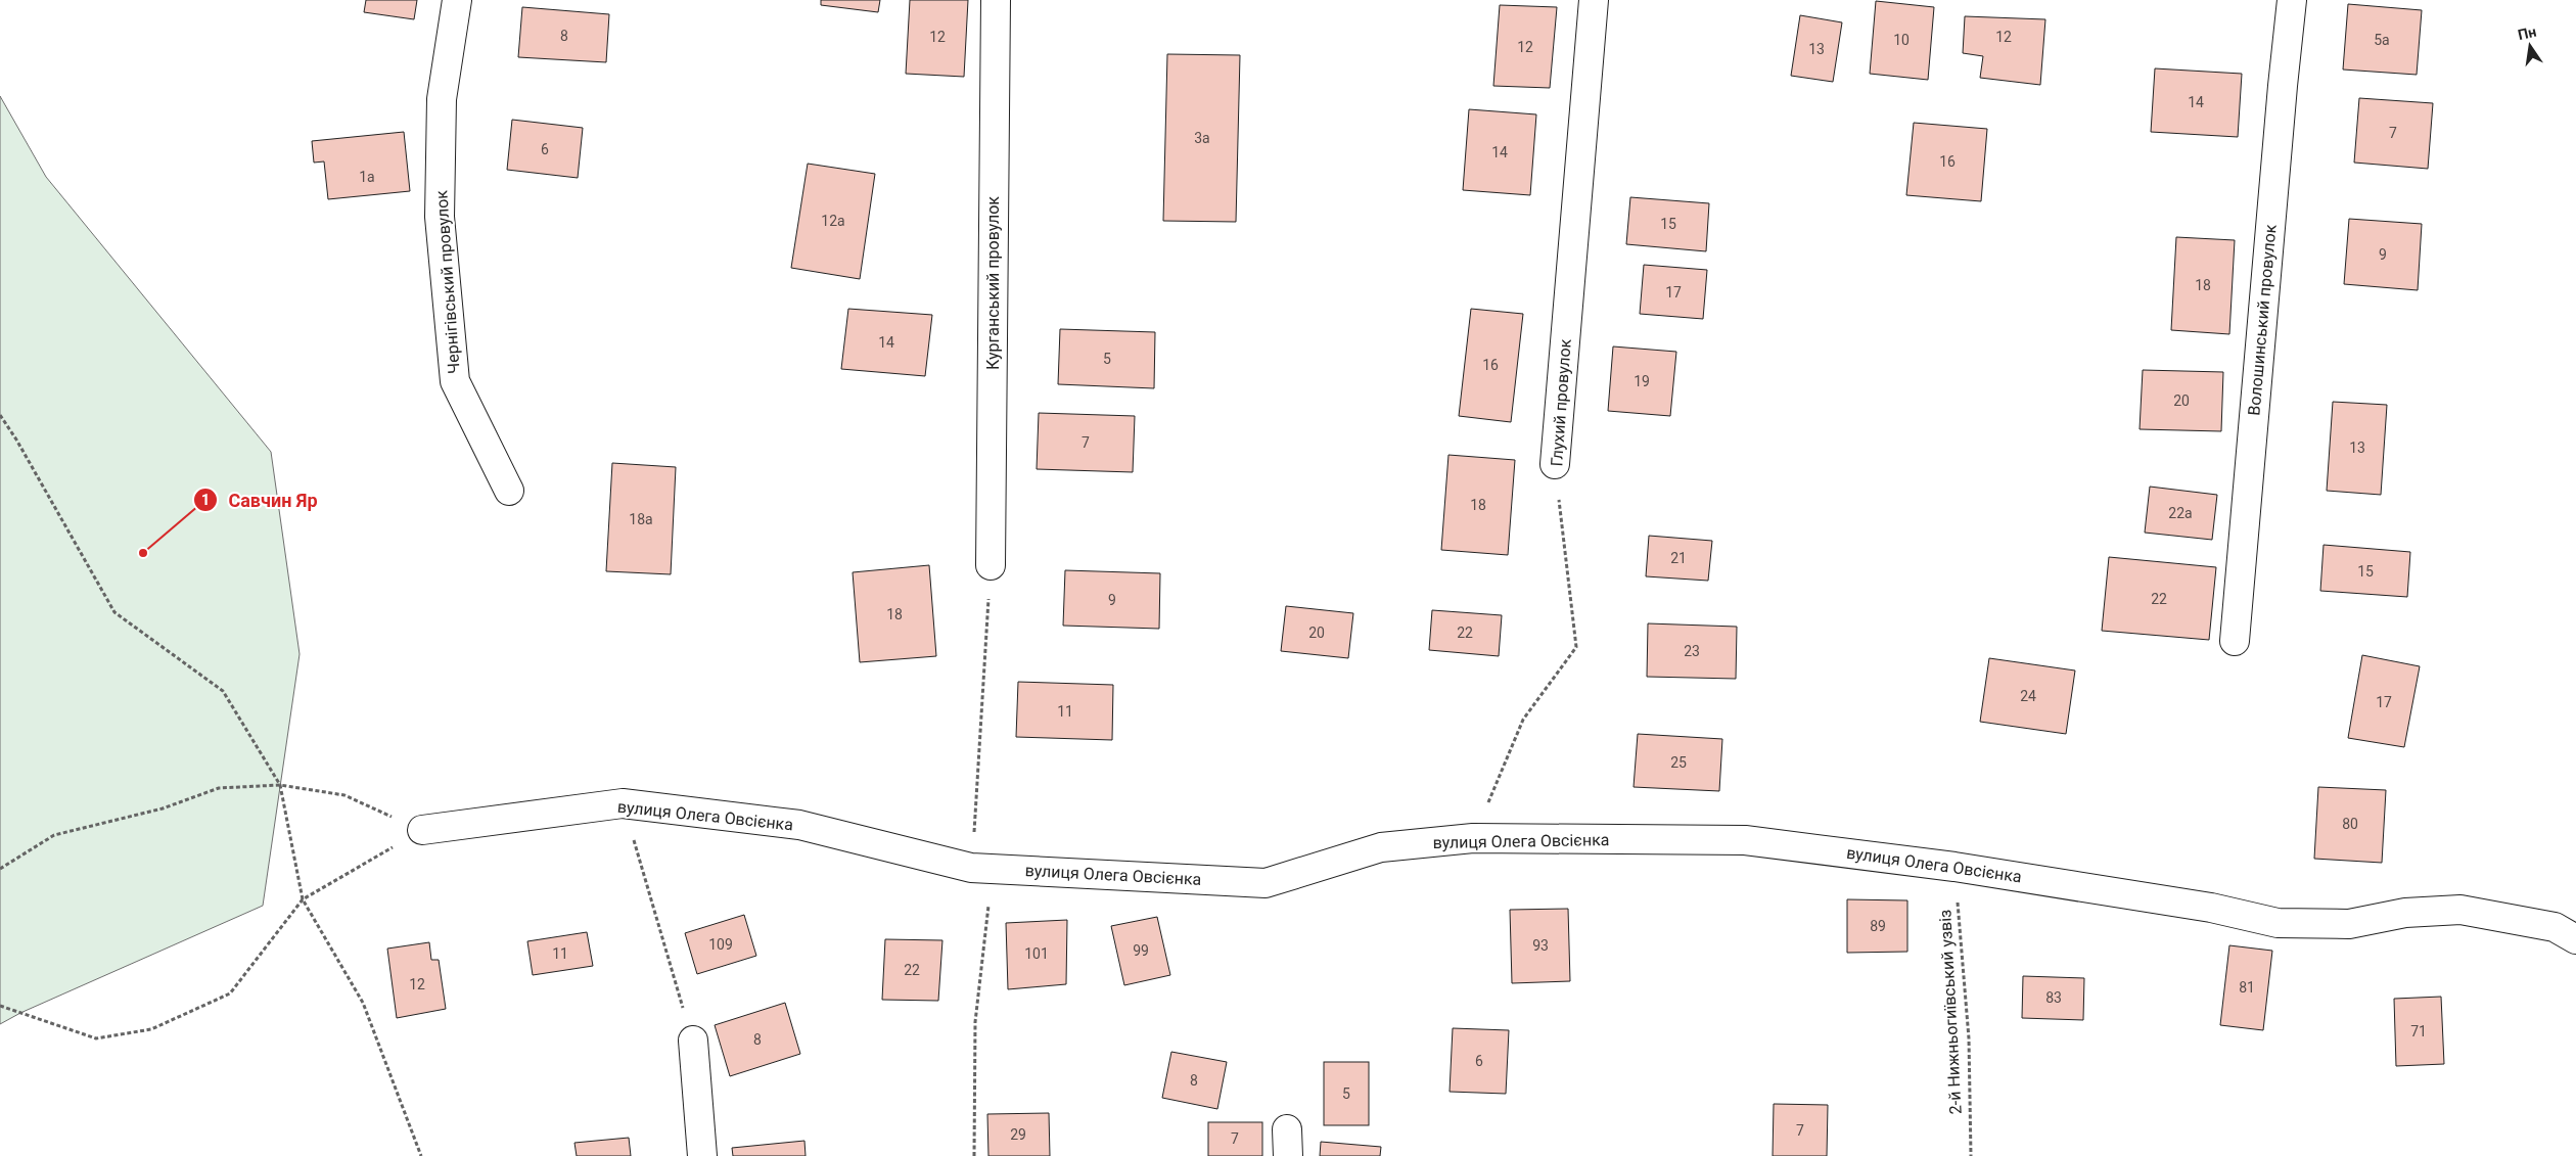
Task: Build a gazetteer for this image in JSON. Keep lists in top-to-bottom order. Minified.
{"streets":{"street":["Чернігівський провулок","Курганський провулок","Волошинський провулок","Глухий провулок","вулиця Олега Овсієнка"],"path":["2-й Нижньогиївський узвіз"]},"crossings":[["Глухий провулок","вулиця Олега Овсієнка"],["вулиця Олега Овсієнка","2-й Нижньогиївський узвіз"]],"places":["Савчин Яр"],"house_numbers":["8","12","12","10","5а","12","13","14","7","3а","6","14","16","1а","12а","15","9","18","17","14","5","16","19","20","7","13","18","22а","18а","21","15","22","9","18","20","22","23","24","17","11","25","80","89","109","93","99","11","101","22","12","81","83","71","8","6","8","5","7","29","7"],"north":"top"}
